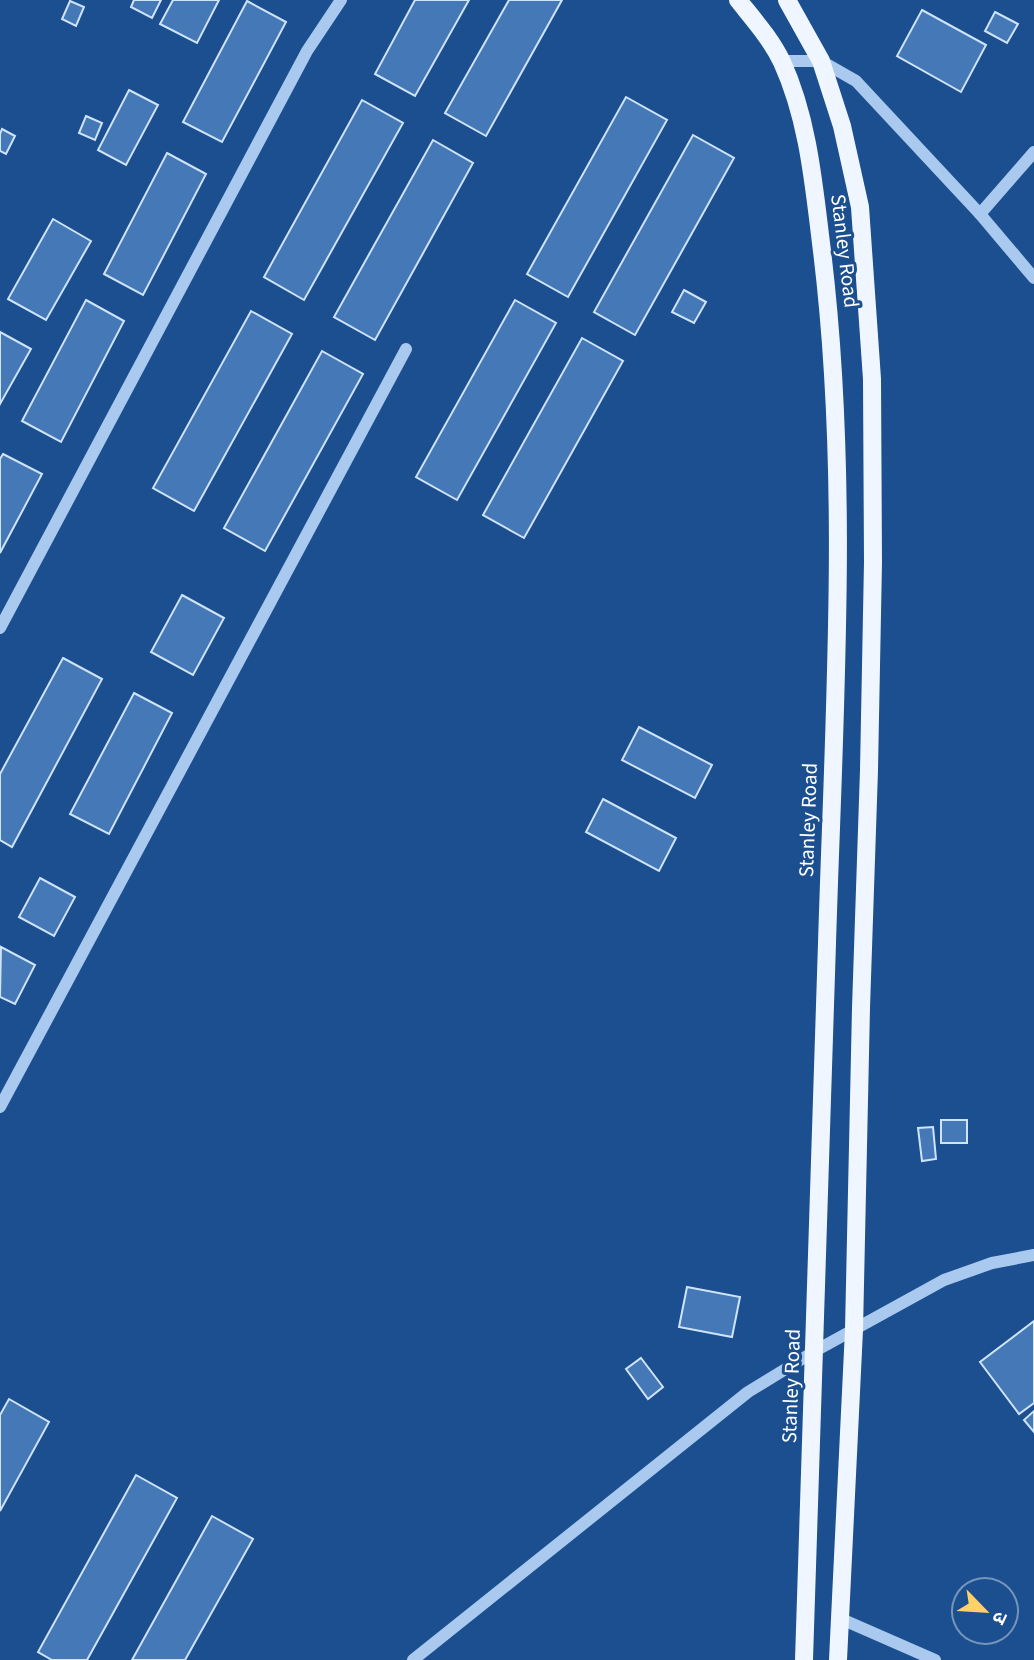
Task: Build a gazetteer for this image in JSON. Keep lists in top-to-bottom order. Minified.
{"streets":{"main road":["Stanley Road"]},"north":"bottom right"}
